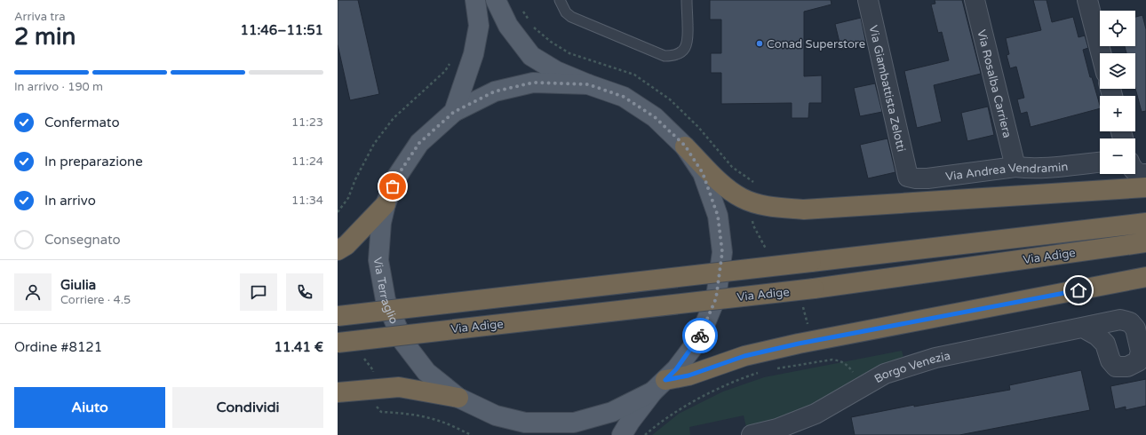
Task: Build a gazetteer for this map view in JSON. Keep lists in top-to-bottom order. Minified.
{"streets":{"highway":["Via Adige"],"main road":["Via Terraglio"],"street":["Via Rosalba Carriera","Via Giambattista Zelotti","Via Andrea Vendramin","Borgo Venezia"]},"crossings":[["Via Rosalba Carriera","Via Andrea Vendramin"],["Via Giambattista Zelotti","Via Andrea Vendramin"]],"places":["Conad Superstore"],"page":{"heading":["2 min","Arriva tra","11:46–11:51"],"panel":["Giulia","Corriere · 4.5","Ordine #8121","11.41 €"],"map_buttons":["+","−"],"bar":"In arrivo · 190 m","list":[["Confermato","11:23"],["In preparazione","11:24"],["In arrivo","11:34"],"Consegnato"],"buttons":["Aiuto","Condividi"]}}
